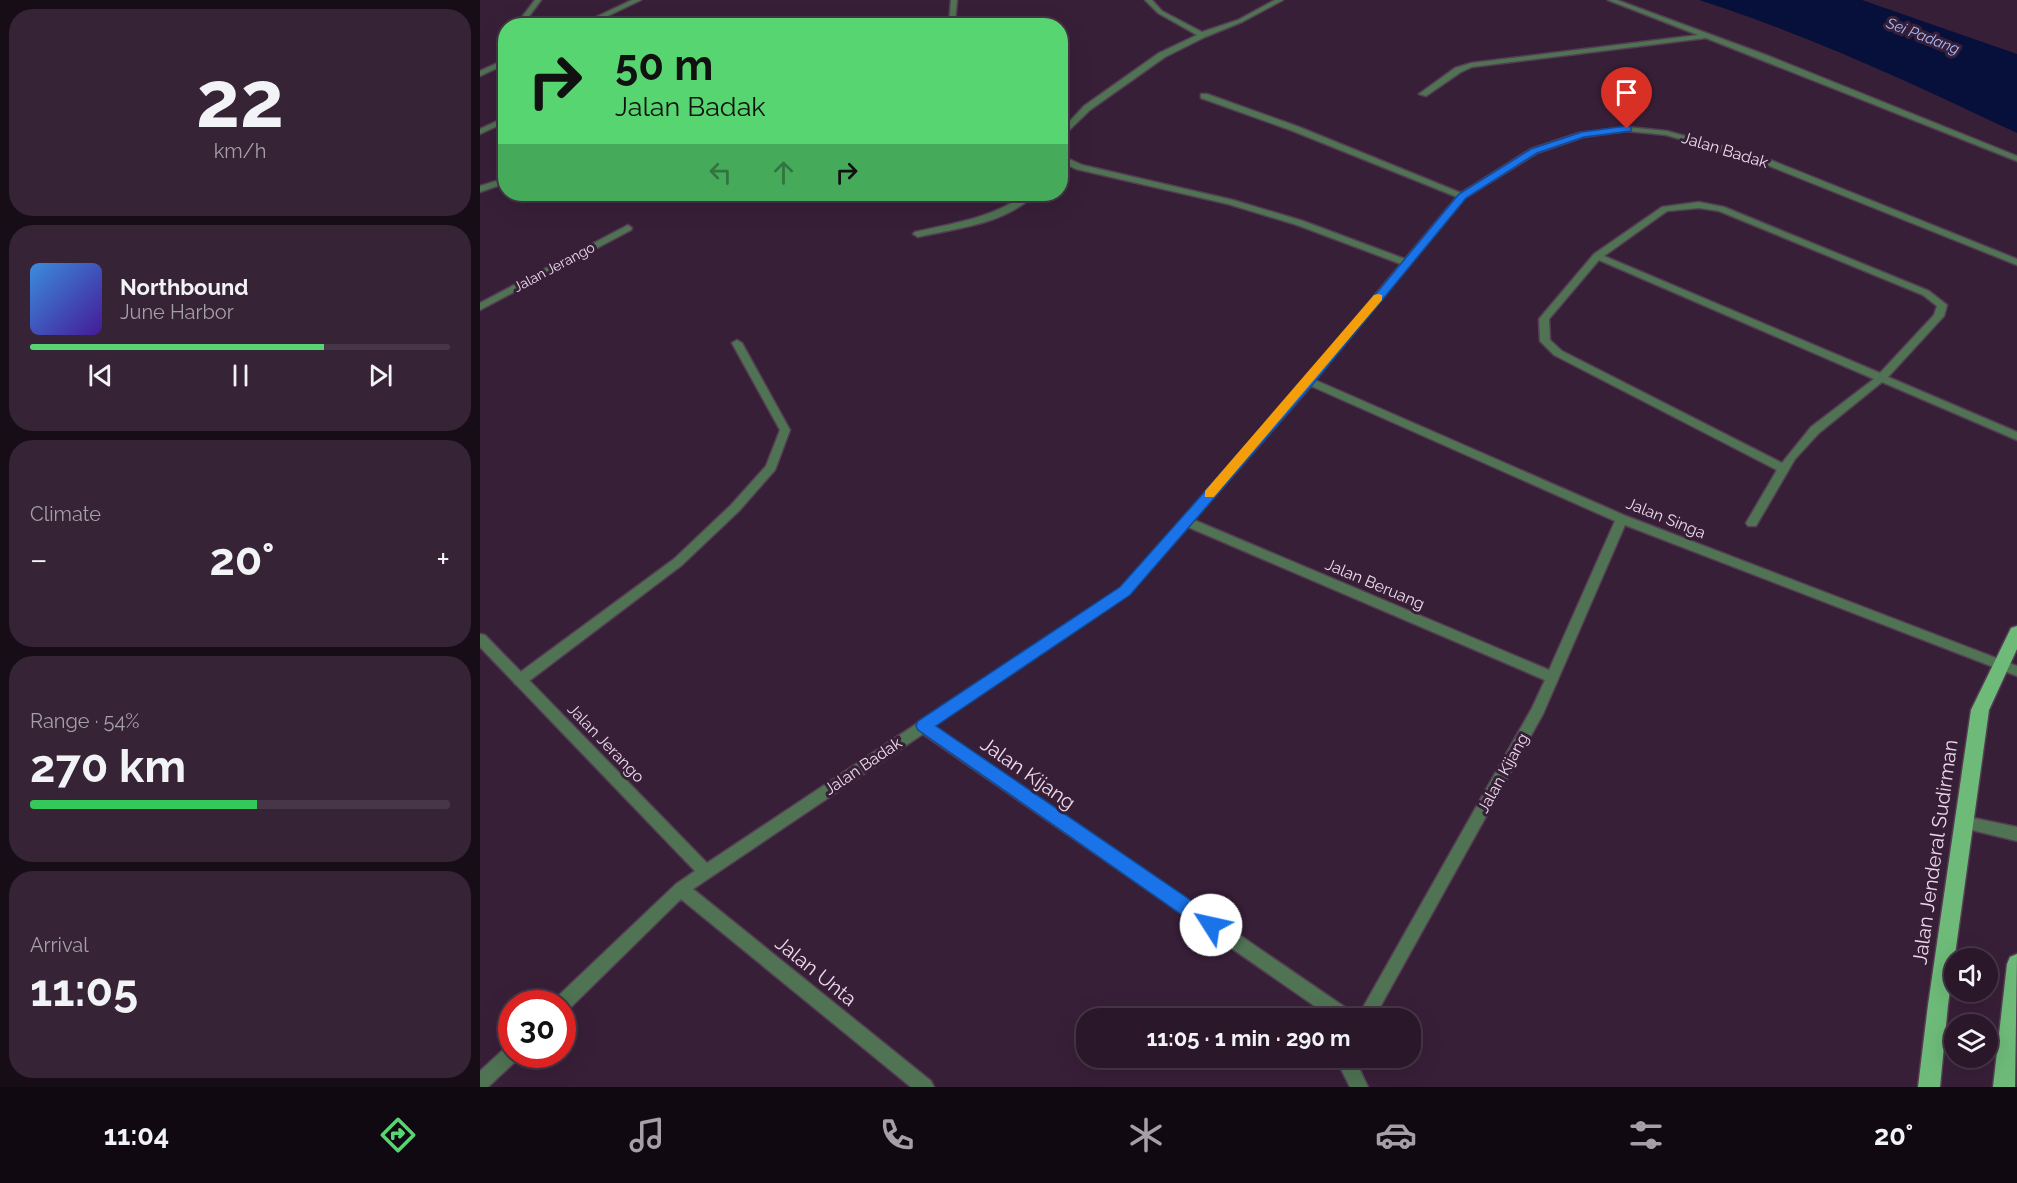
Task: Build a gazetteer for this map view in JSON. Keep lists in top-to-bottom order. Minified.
{"streets":{"main road":["Jalan Jenderal Sudirman"],"street":["Jalan Badak","Jalan Jerango","Jalan Singa","Jalan Beruang","Jalan Kijang","Jalan Unta"]},"crossings":[["Jalan Badak","Jalan Jerango"],["Jalan Badak","Jalan Singa"],["Jalan Badak","Jalan Beruang"],["Jalan Badak","Jalan Kijang"],["Jalan Badak","Jalan Unta"],["Jalan Singa","Jalan Kijang"],["Jalan Singa","Jalan Jenderal Sudirman"],["Jalan Beruang","Jalan Kijang"]],"water":["Sei Padang"],"page":{"tile":[["22","km/h"],"Climate",["Range · 54%","270 km"],["Arrival","11:05"]],"turn":["50 m","Jalan Badak"],"song":["Northbound","June Harbor"],"heat":["−","20°","+"],"limit":"30","trip":"11:05 · 1 min · 290 m","tabs":["11:04","20°"]}}
